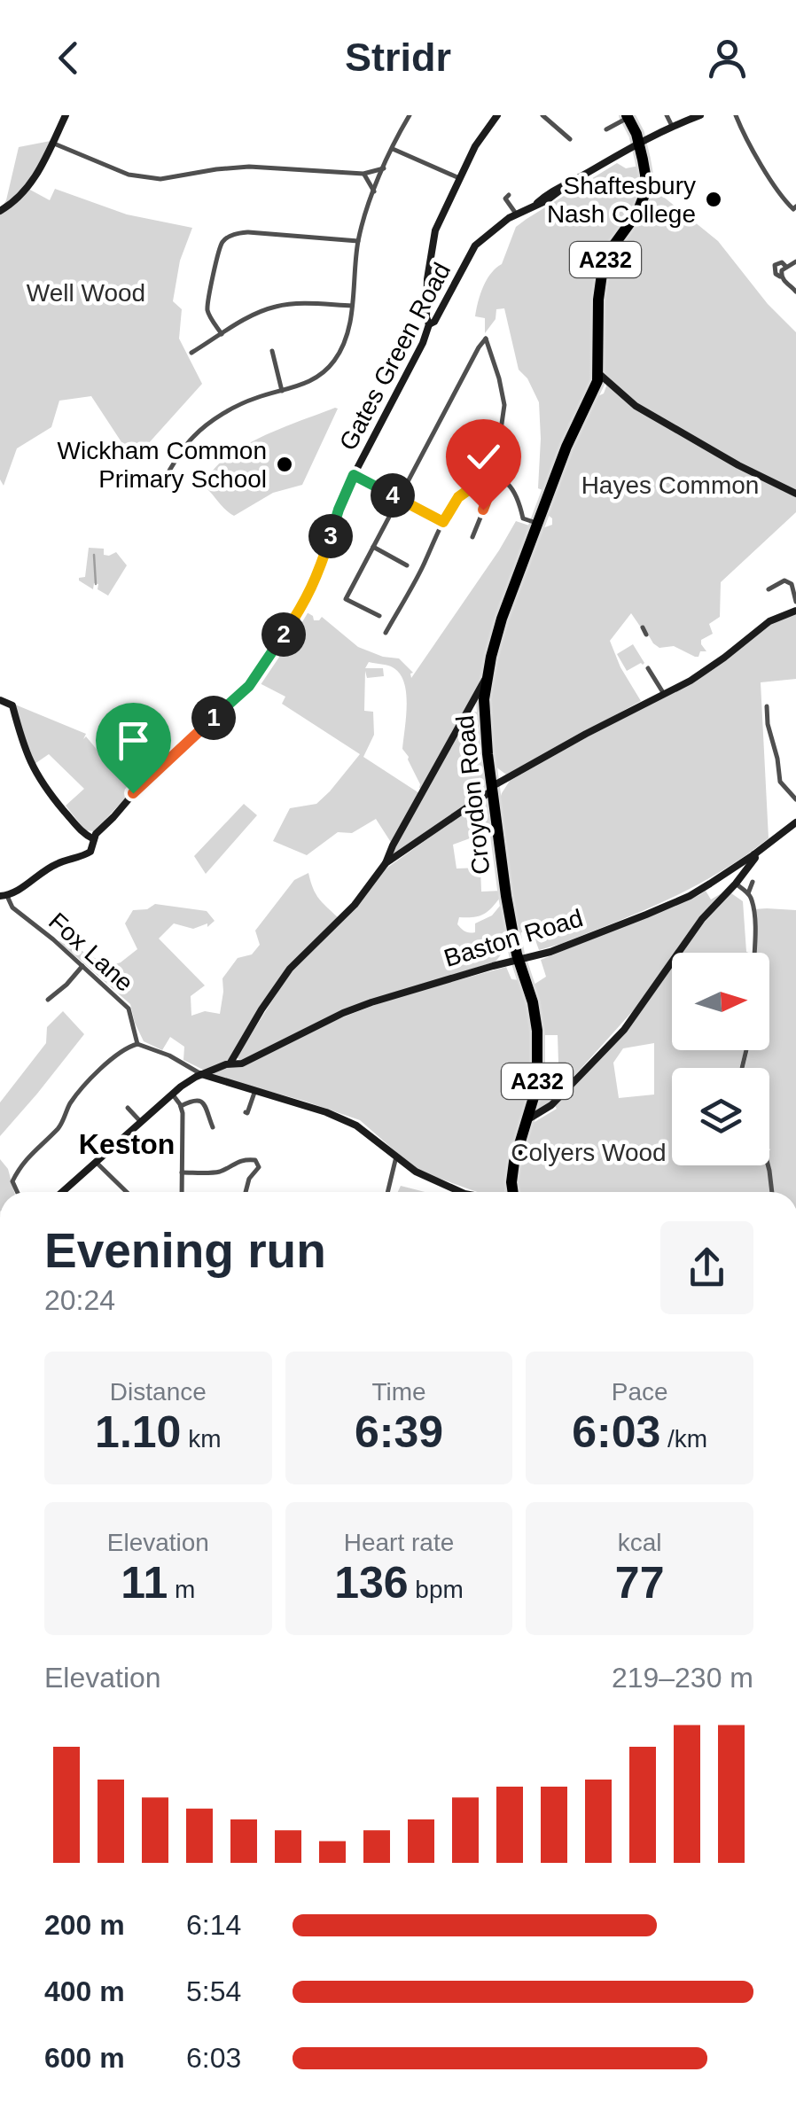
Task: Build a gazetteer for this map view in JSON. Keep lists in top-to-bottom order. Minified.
{"streets":{"highway":["A232","Croydon Road"],"street":["Gates Green Road","Baston Road","Fox Lane"]},"crossings":[["Gates Green Road","Croydon Road"],["Gates Green Road","Fox Lane"],["Croydon Road","Baston Road"]],"districts":["Keston"],"parks":["Well Wood","Hayes Common","Colyers Wood"],"places":["Shaftesbury Nash College","Wickham Common Primary School"],"north":"right","page":{"header":"Stridr","pins":["4","3","2","1"],"heading":["Evening run","20:24"],"stats":[["Distance","1.10 km"],["Time","6:39"],["Pace","6:03 /km"],["Elevation","11 m"],["Heart rate","136 bpm"],["kcal","77"]],"chart":["Elevation","219–230 m"],"list":[{"name":"200 m","note":"6:14"},{"name":"400 m","note":"5:54"},{"name":"600 m","note":"6:03"}]}}
